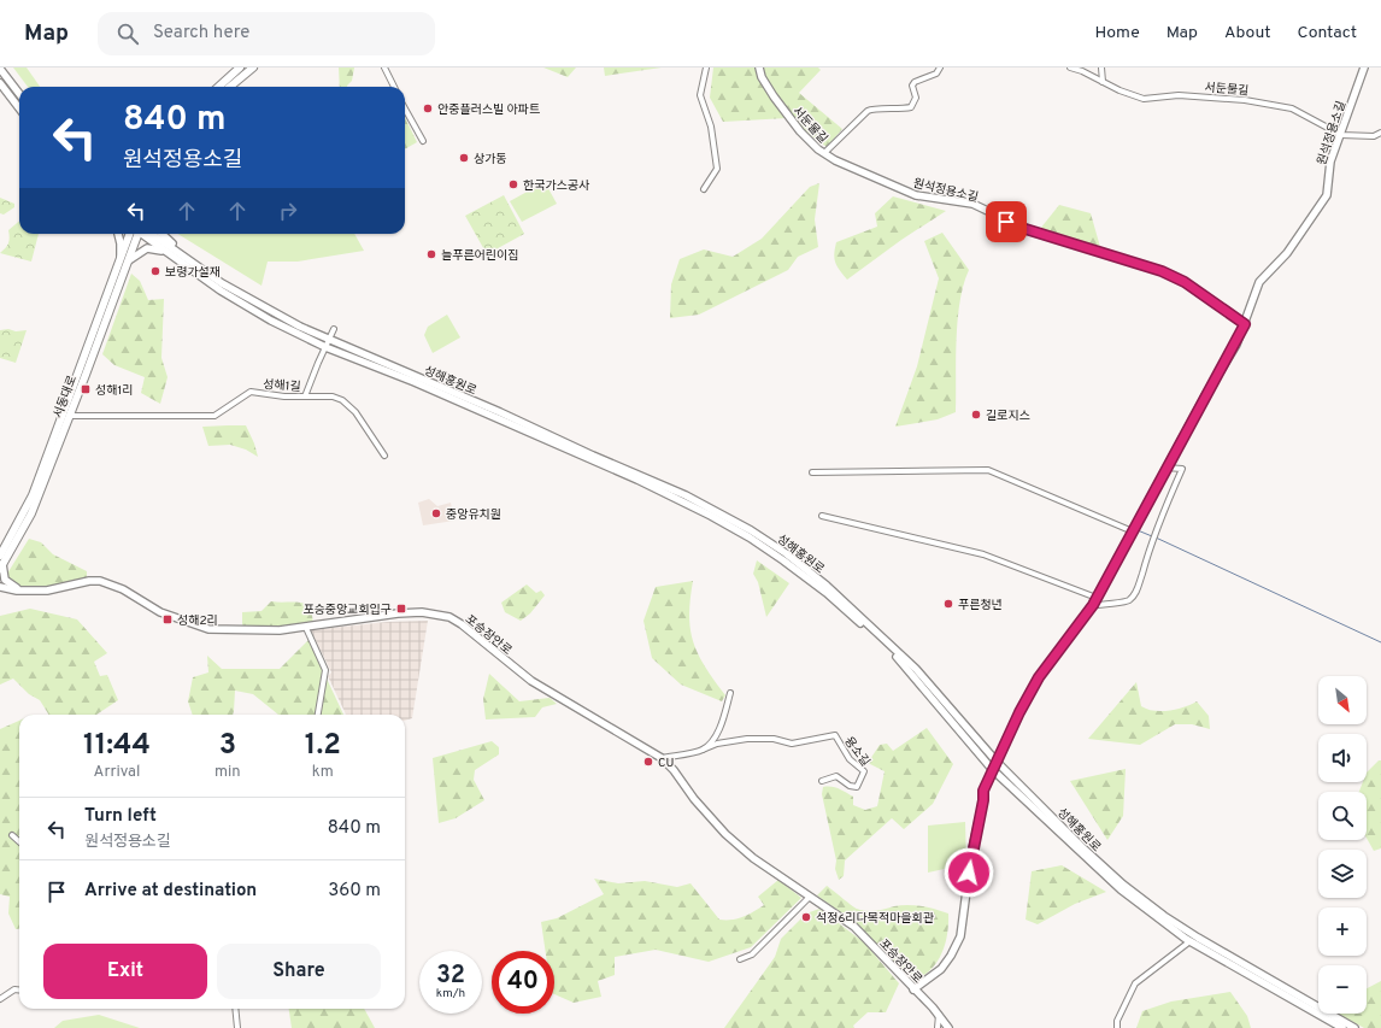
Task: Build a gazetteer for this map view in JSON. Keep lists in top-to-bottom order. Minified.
{"streets":{"main road":["서둔물길","원석정용소길","성해홍원로","서동대로","포승장안로"],"street":["성해1길","용소길"]},"crossings":[["서둔물길","원석정용소길"],["원석정용소길","성해홍원로"],["원석정용소길","포승장안로"],["성해1길","서동대로"],["포승장안로","용소길"]],"places":{"other":["안중플러스빌 아파트","상가동","한국가스공사","늘푸른어린이집","보령가설재","길로지스","중앙유치원","푸른청년","CU","석정6리다목적마을회관"],"transit":["성해1리","포승중앙교회입구","성해2리"]},"north":"bottom right","page":{"header":"Map","search":"Search here","nav":["Home","Map","About","Contact"],"turn":["840 m","원석정용소길"],"map_buttons":["+","−"],"eta":["11:44","Arrival","3","min","1.2","km"],"list":[{"name":"Turn left","note":"원석정용소길","value":"840 m"},{"name":"Arrive at destination","value":"360 m"}],"buttons":["Exit","Share"],"speed":"32 km/h","limit":"40"}}
